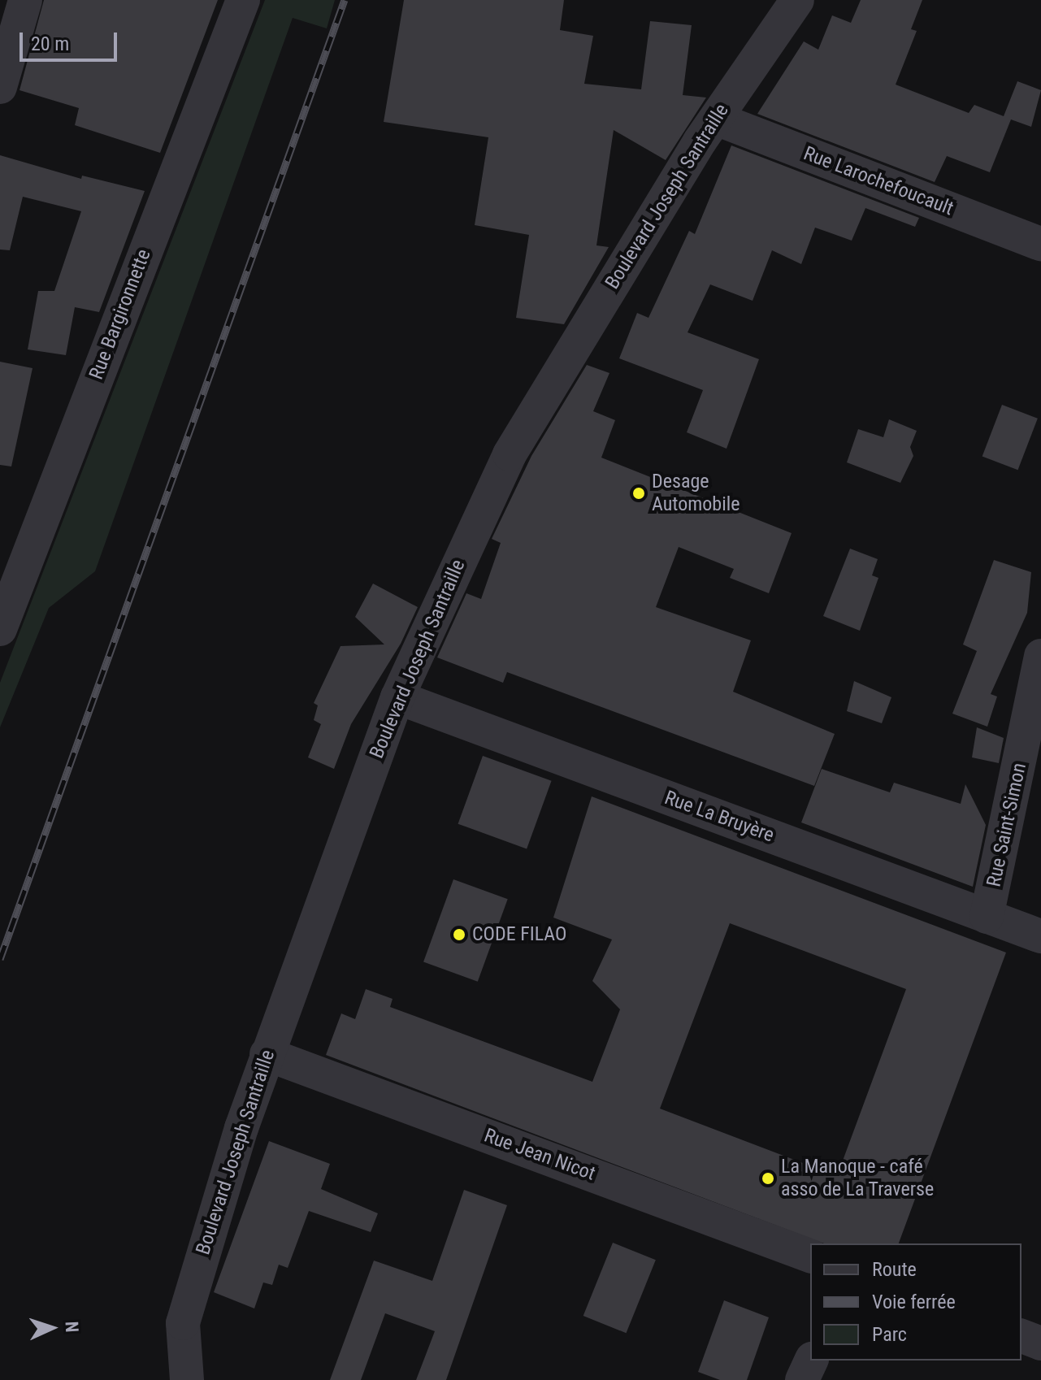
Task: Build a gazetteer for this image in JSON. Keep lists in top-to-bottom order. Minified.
{"streets":{"street":["Rue Larochefoucault","Boulevard Joseph Santraille","Rue Bargironnette","Rue La Bruyère","Rue Saint-Simon","Rue Jean Nicot"]},"crossings":[["Rue Larochefoucault","Boulevard Joseph Santraille"],["Boulevard Joseph Santraille","Rue La Bruyère"],["Boulevard Joseph Santraille","Rue Jean Nicot"],["Rue La Bruyère","Rue Saint-Simon"]],"places":["Desage Automobile","CODE FILAO","La Manoque - café asso de La Traverse"],"legend":["Route","Voie ferrée","Parc"],"scale_bar":"20 m","north":"right"}
